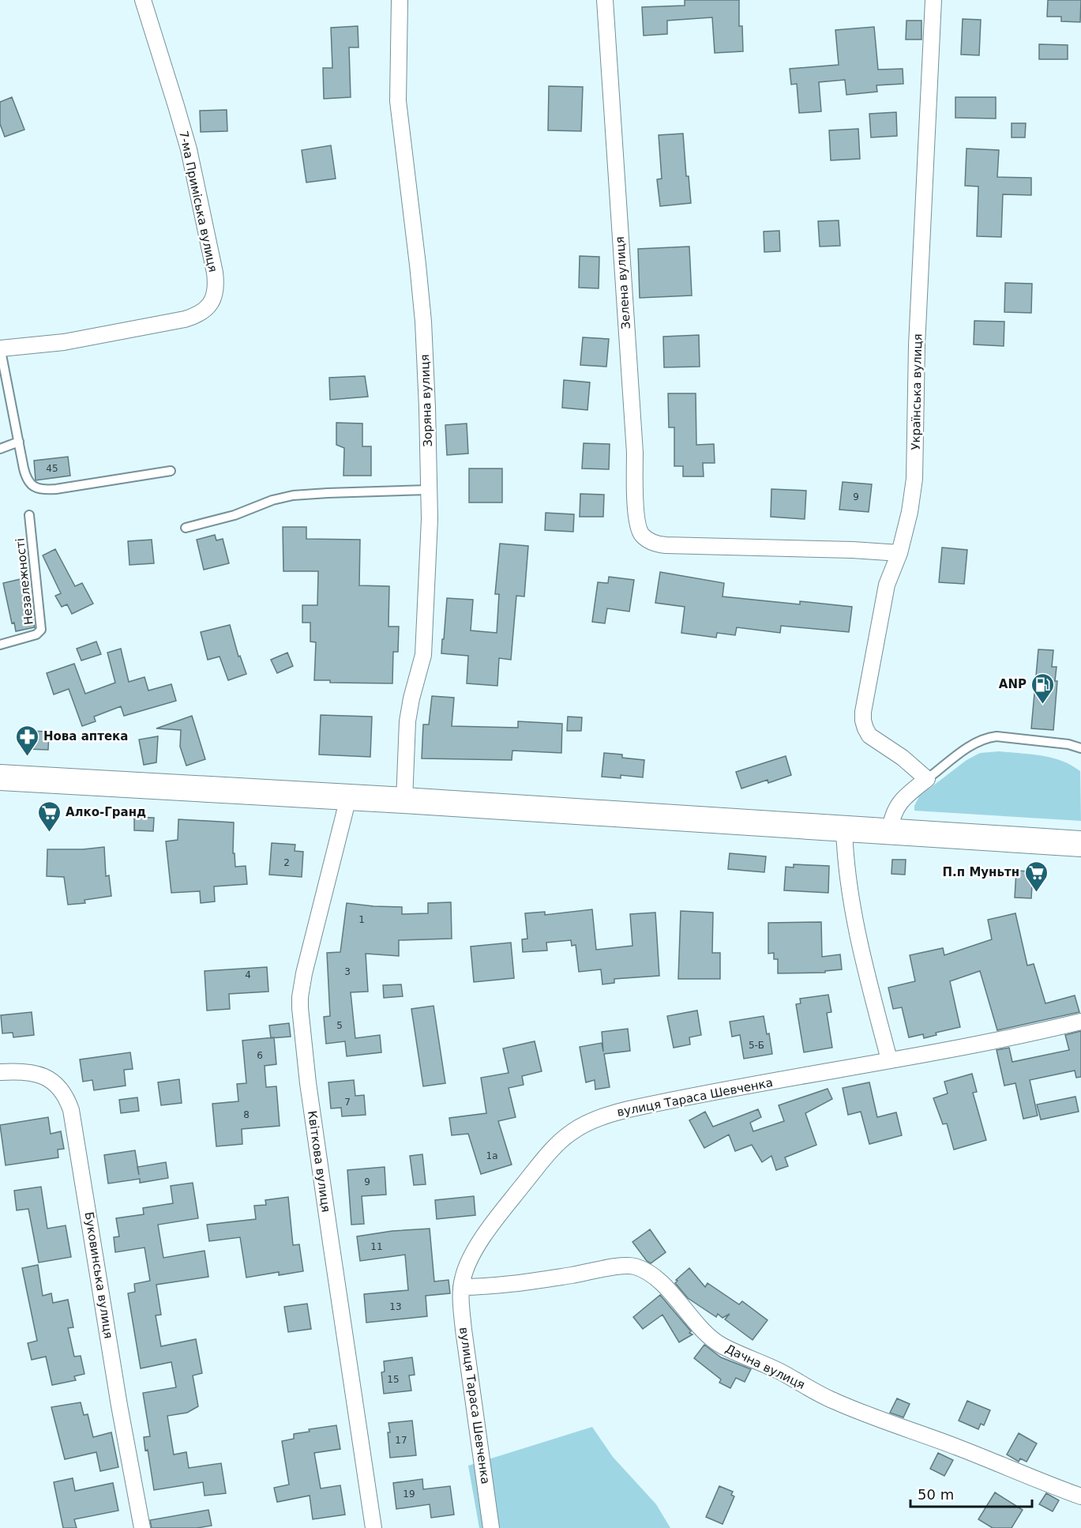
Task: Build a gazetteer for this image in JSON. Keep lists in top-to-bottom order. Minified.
{"streets":{"street":["7-ма Приміська вулиця","Зелена вулиця","Українська вулиця","Зоряна вулиця","вулиця Тараса Шевченка","Квіткова вулиця","Буковинська вулиця","Дачна вулиця"],"lane":["Незалежності"]},"crossings":[["Зелена вулиця","Українська вулиця"],["вулиця Тараса Шевченка","Дачна вулиця"]],"places":{"fuel station":["ANP"],"pharmacy":["Нова аптека"],"supermarket":["Алко-Гранд","П.п Муньтн"]},"house_numbers":["45","9","2","1","3","4","5","5-Б","6","7","8","1а","9","11","13","15","17","19"],"scale_bar":"50 m"}
